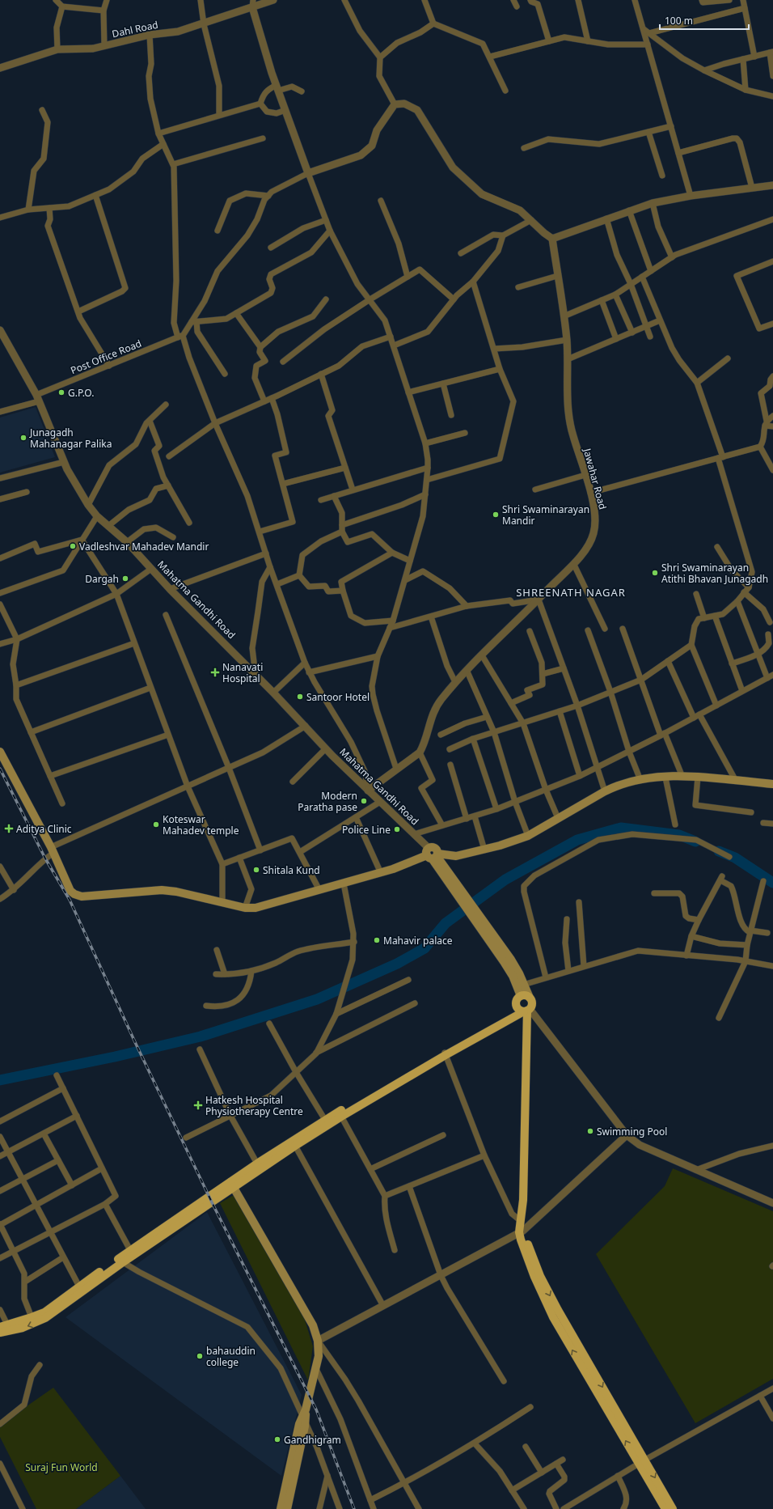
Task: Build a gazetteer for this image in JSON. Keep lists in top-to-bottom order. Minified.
{"streets":{"main road":["Mahatma Gandhi Road"],"street":["Dahl Road","Post Office Road","Jawahar Road"]},"crossings":[["Post Office Road","Mahatma Gandhi Road"]],"districts":["SHREENATH NAGAR"],"parks":["Suraj Fun World"],"places":{"other":["G.P.O.","Junagadh Mahanagar Palika","Shri Swaminarayan Mandir","Vadleshvar Mahadev Mandir","Shri Swaminarayan Atithi Bhavan Junagadh","Dargah","Santoor Hotel","Modern Paratha pase","Koteswar Mahadev temple","Police Line","Shitala Kund","Mahavir palace","Swimming Pool","bahauddin college","Gandhigram"],"health":["Nanavati Hospital","Aditya Clinic","Hatkesh Hospital Physiotherapy Centre"]},"scale_bar":"100 m"}
